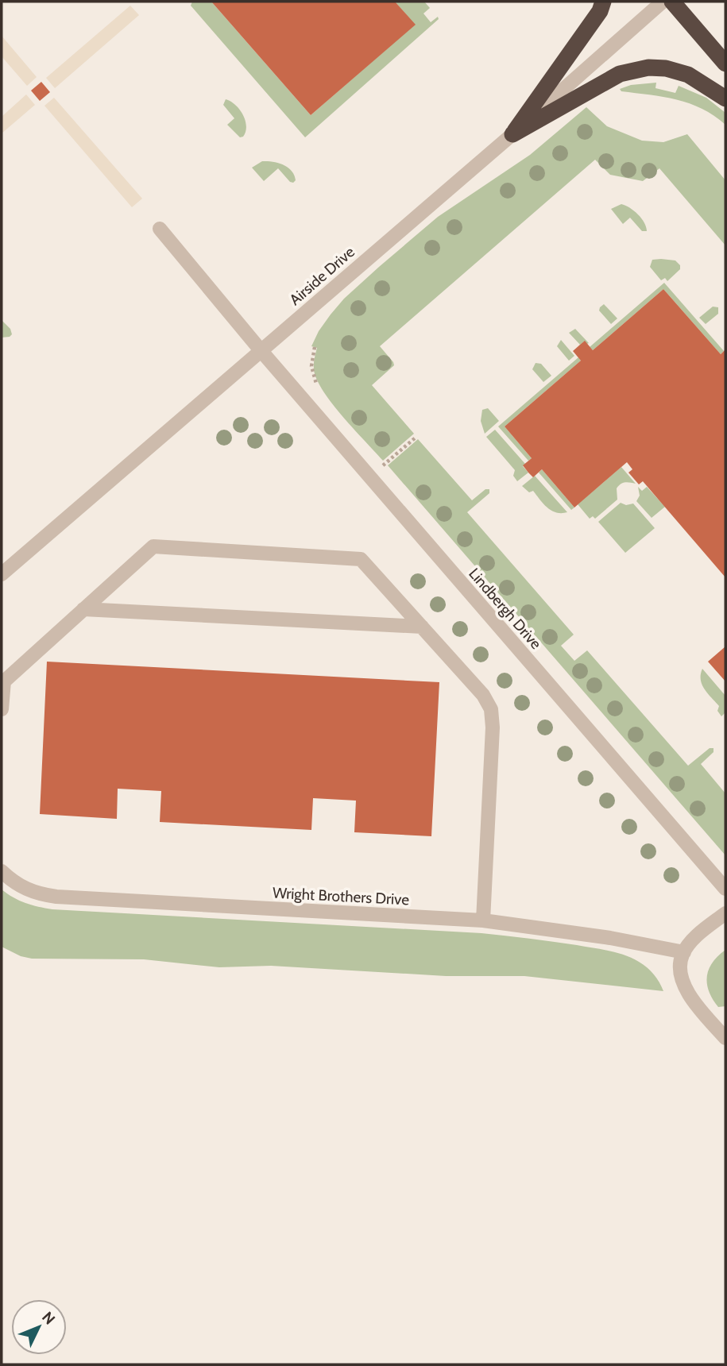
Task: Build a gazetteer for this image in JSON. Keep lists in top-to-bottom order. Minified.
{"streets":{"street":["Airside Drive","Lindbergh Drive","Wright Brothers Drive"]},"crossings":[["Airside Drive","Lindbergh Drive"]],"north":"top right"}
